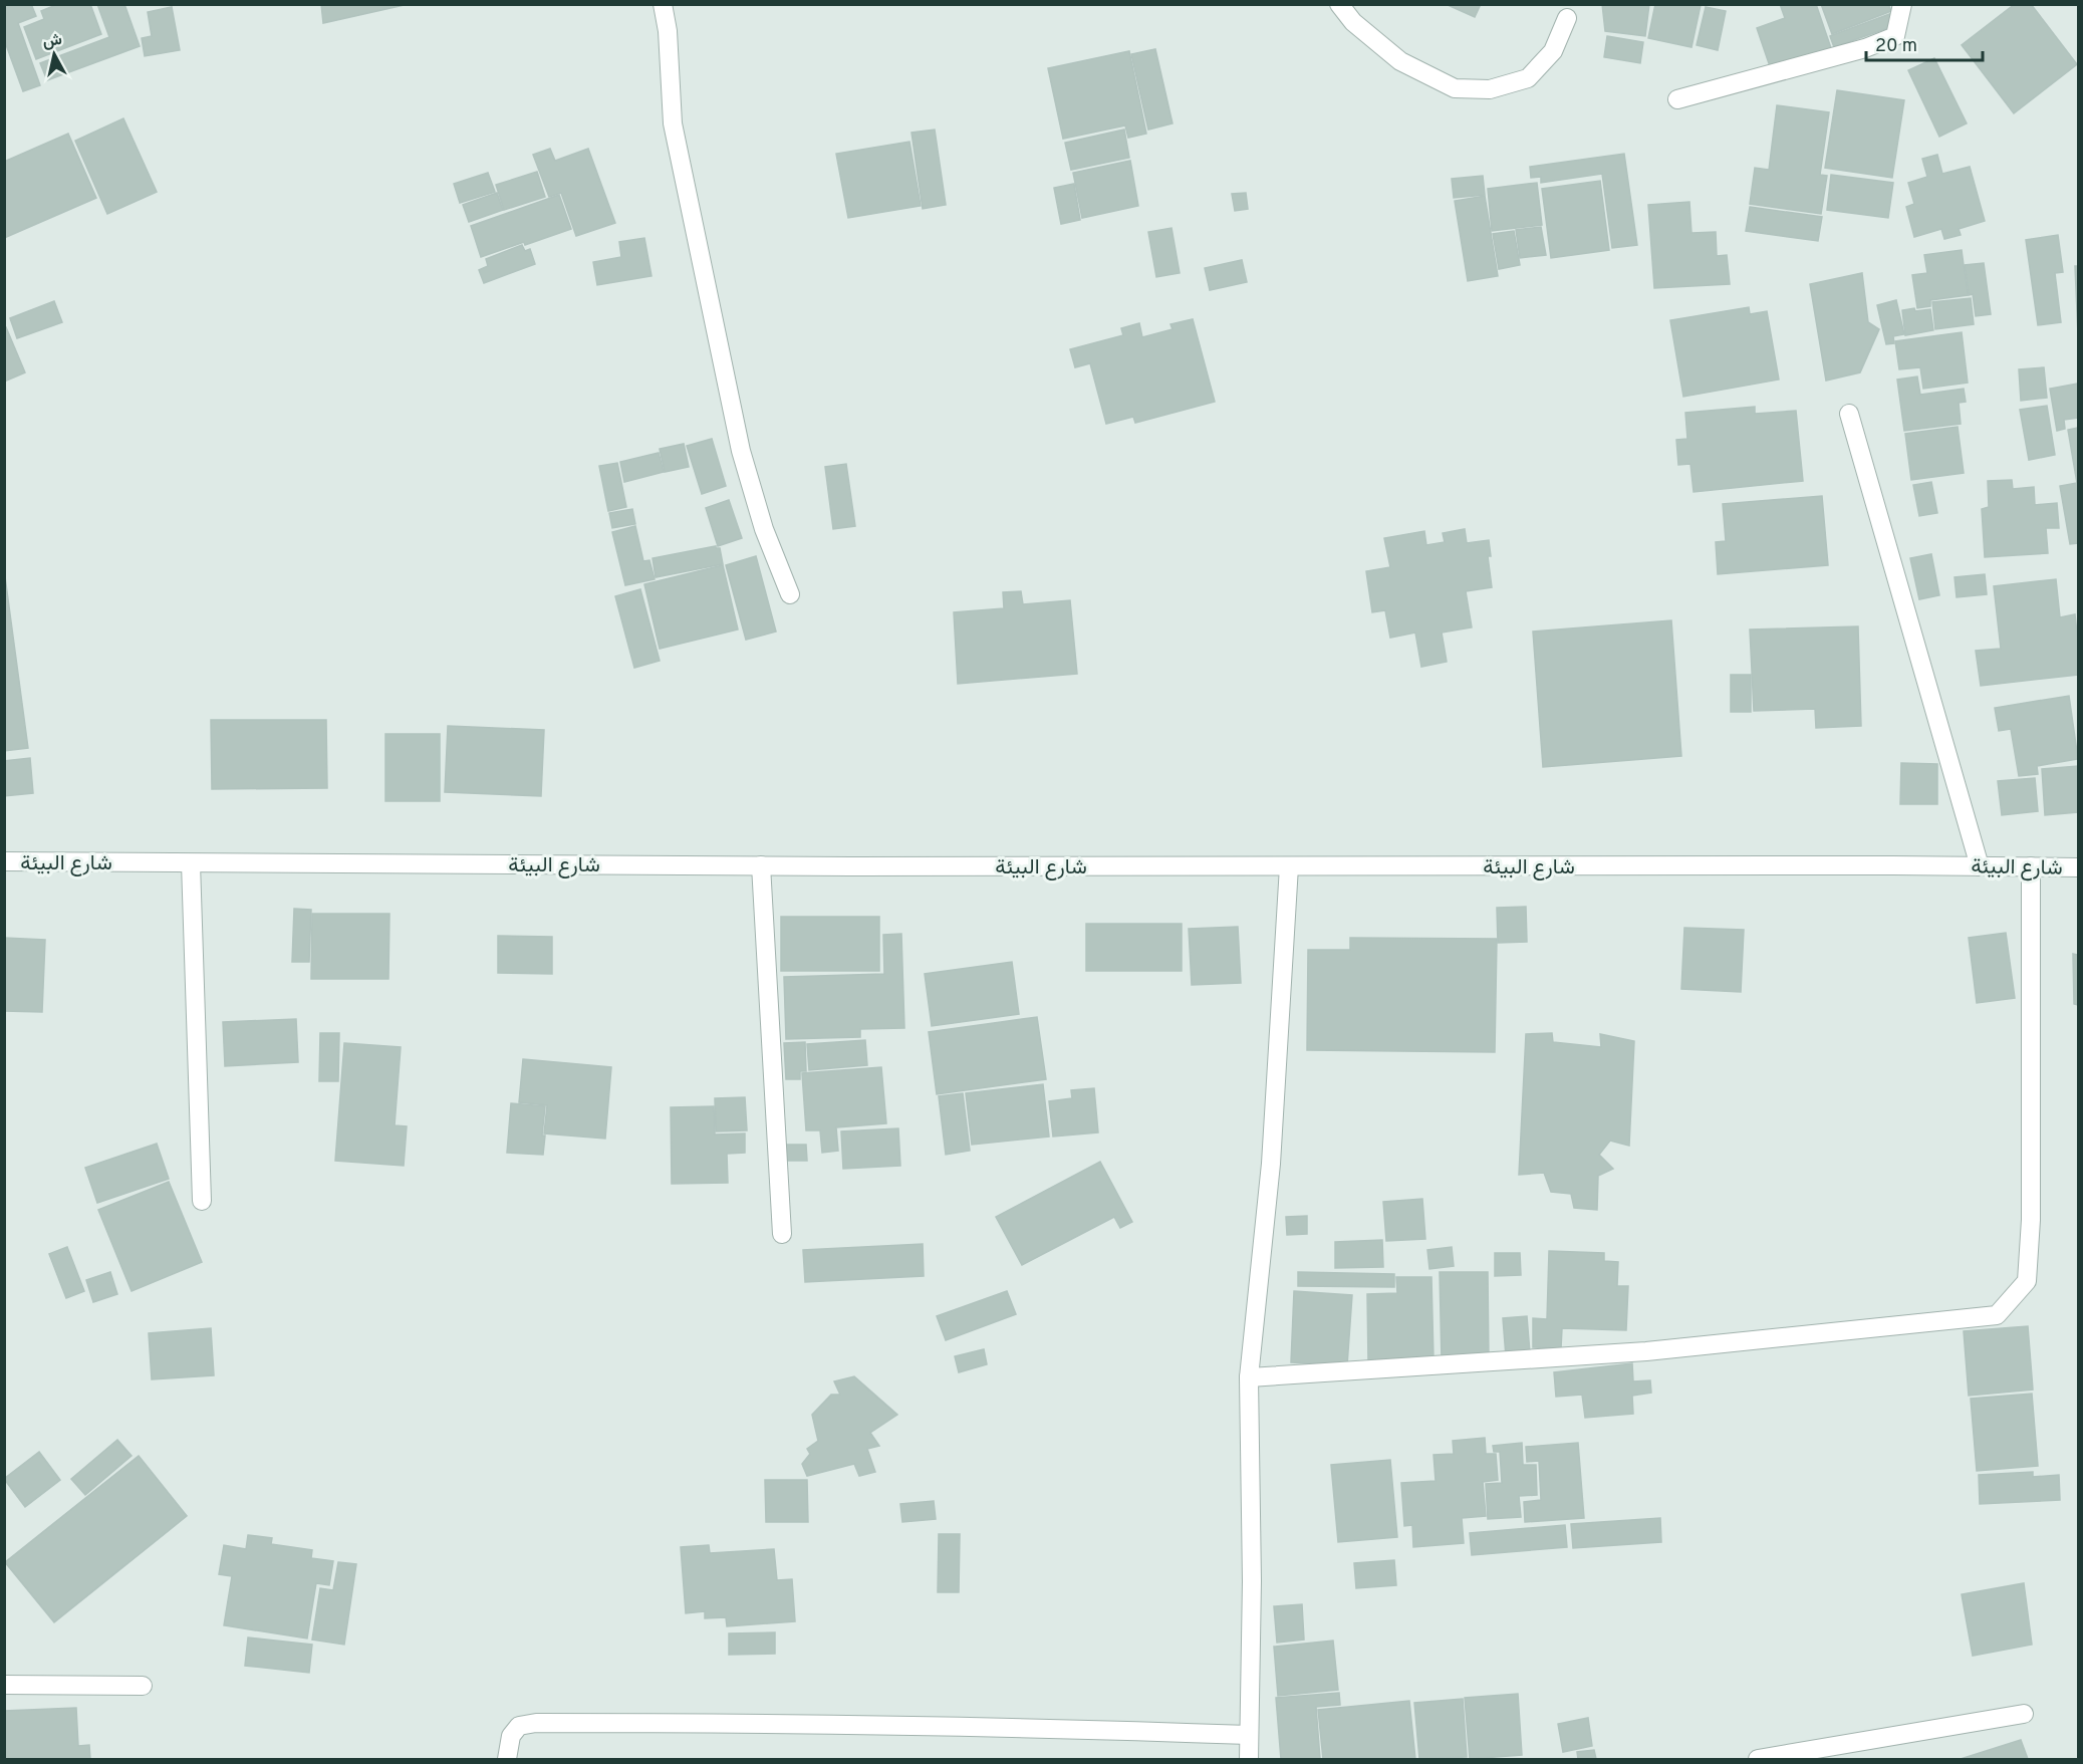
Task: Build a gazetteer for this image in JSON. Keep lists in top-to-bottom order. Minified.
{"streets":{"street":["شارع البيئة"]},"scale_bar":"20 m","north":"top"}
